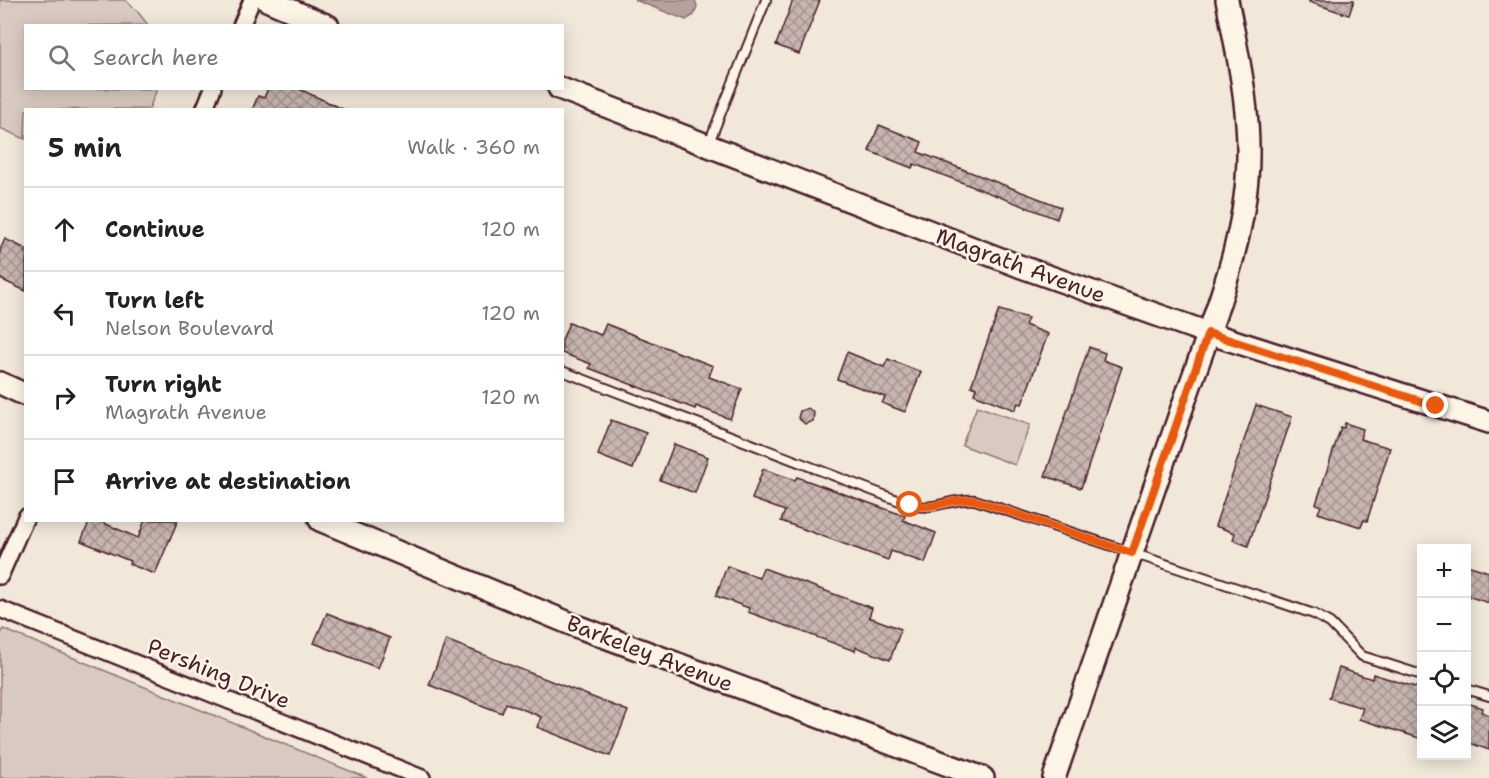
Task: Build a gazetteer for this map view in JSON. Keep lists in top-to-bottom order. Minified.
{"streets":{"main road":["Magrath Avenue","Barkeley Avenue"],"street":["Pershing Drive"]},"page":{"search":"Search here","heading":["5 min","Walk · 360 m"],"list":[["Continue","120 m"],["Turn left","Nelson Boulevard","120 m"],["Turn right","Magrath Avenue","120 m"],"Arrive at destination"],"map_buttons":["+","−"]}}
